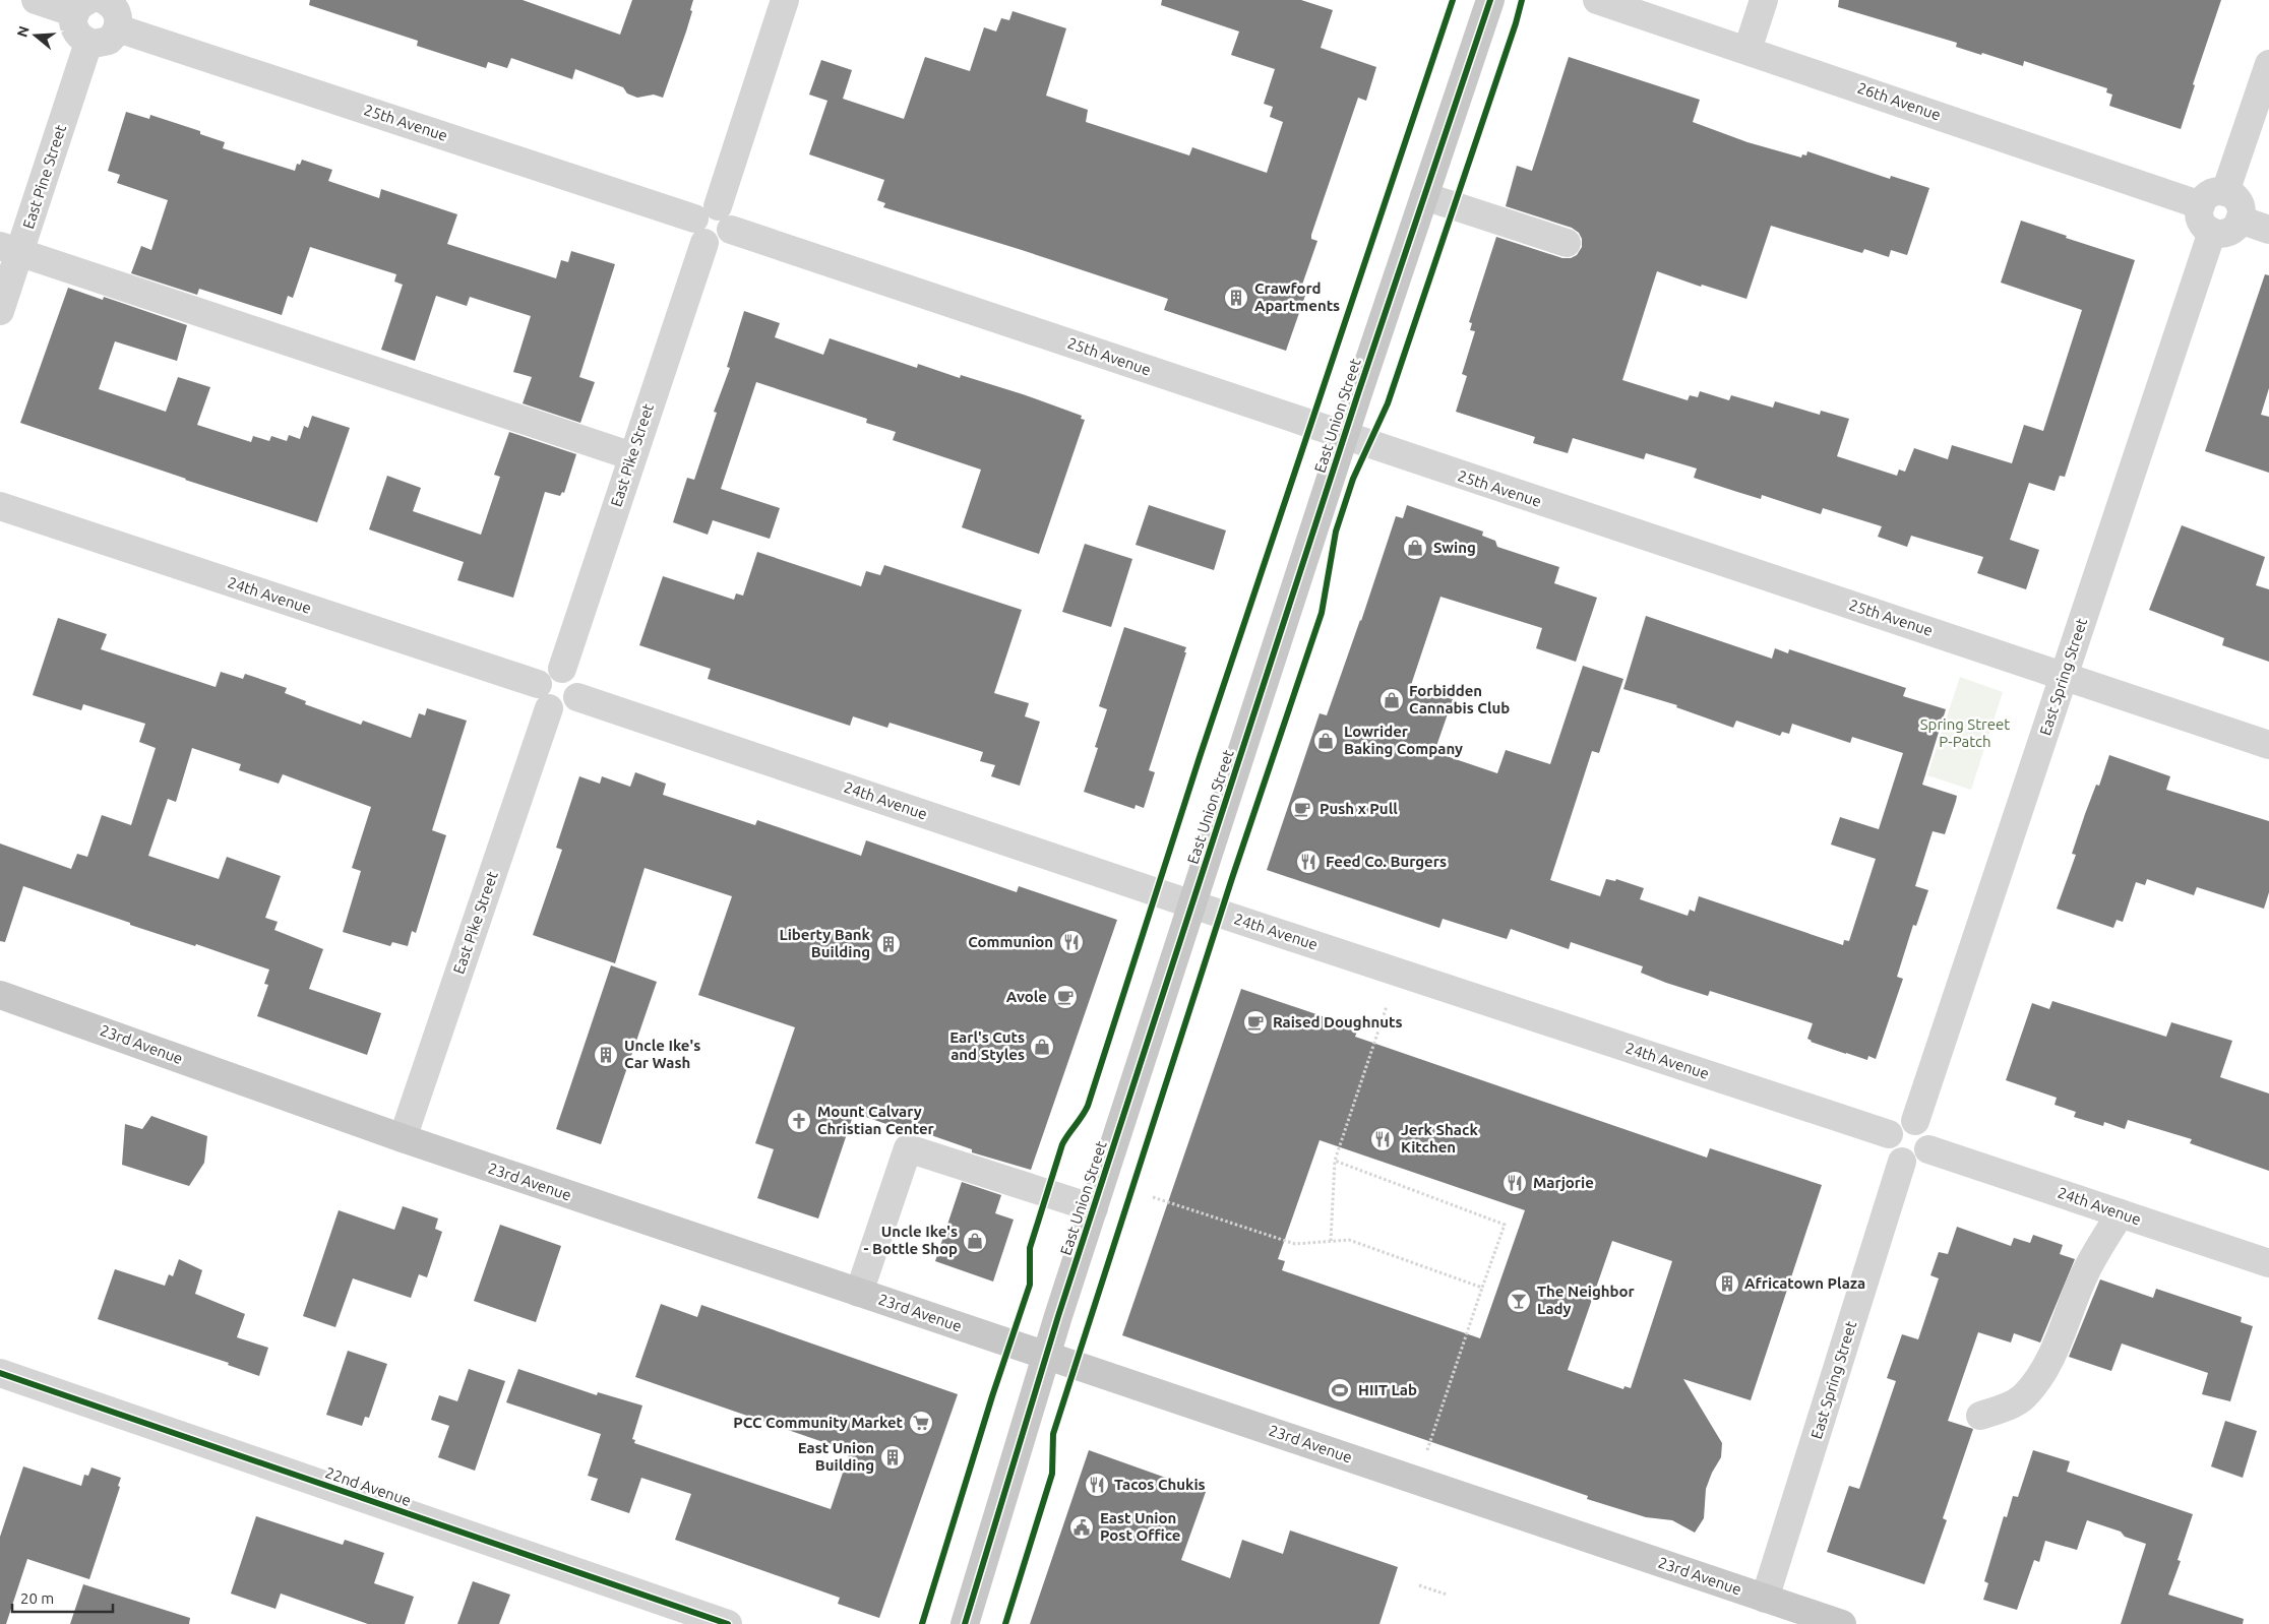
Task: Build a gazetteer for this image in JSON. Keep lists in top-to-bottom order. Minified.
{"streets":{"main road":["East Union Street","23rd Avenue"],"street":["26th Avenue","25th Avenue","East Pine Street","East Pike Street","24th Avenue","East Spring Street","22nd Avenue"]},"crossings":[["26th Avenue","East Spring Street"],["25th Avenue","East Union Street"],["25th Avenue","East Pike Street"],["25th Avenue","East Spring Street"],["East Union Street","24th Avenue"],["East Union Street","23rd Avenue"],["East Pike Street","24th Avenue"],["East Pike Street","23rd Avenue"],["24th Avenue","East Spring Street"],["East Spring Street","23rd Avenue"]],"parks":["Spring Street P-Patch"],"places":{"building":["Crawford Apartments","Liberty Bank Building","Uncle Ike's Car Wash","Africatown Plaza","East Union Building"],"shop":["Swing","Forbidden Cannabis Club","Lowrider Baking Company","Earl's Cuts and Styles","Uncle Ike's - Bottle Shop"],"cafe":["Push x Pull","Avole","Raised Doughnuts"],"restaurant":["Feed Co. Burgers","Communion","Jerk Shack Kitchen","Marjorie","Tacos Chukis"],"church":["Mount Calvary Christian Center"],"bar":["The Neighbor Lady"],"sports":["HIIT Lab"],"supermarket":["PCC Community Market"],"public building":["East Union Post Office"]},"scale_bar":"20 m","north":"left"}
